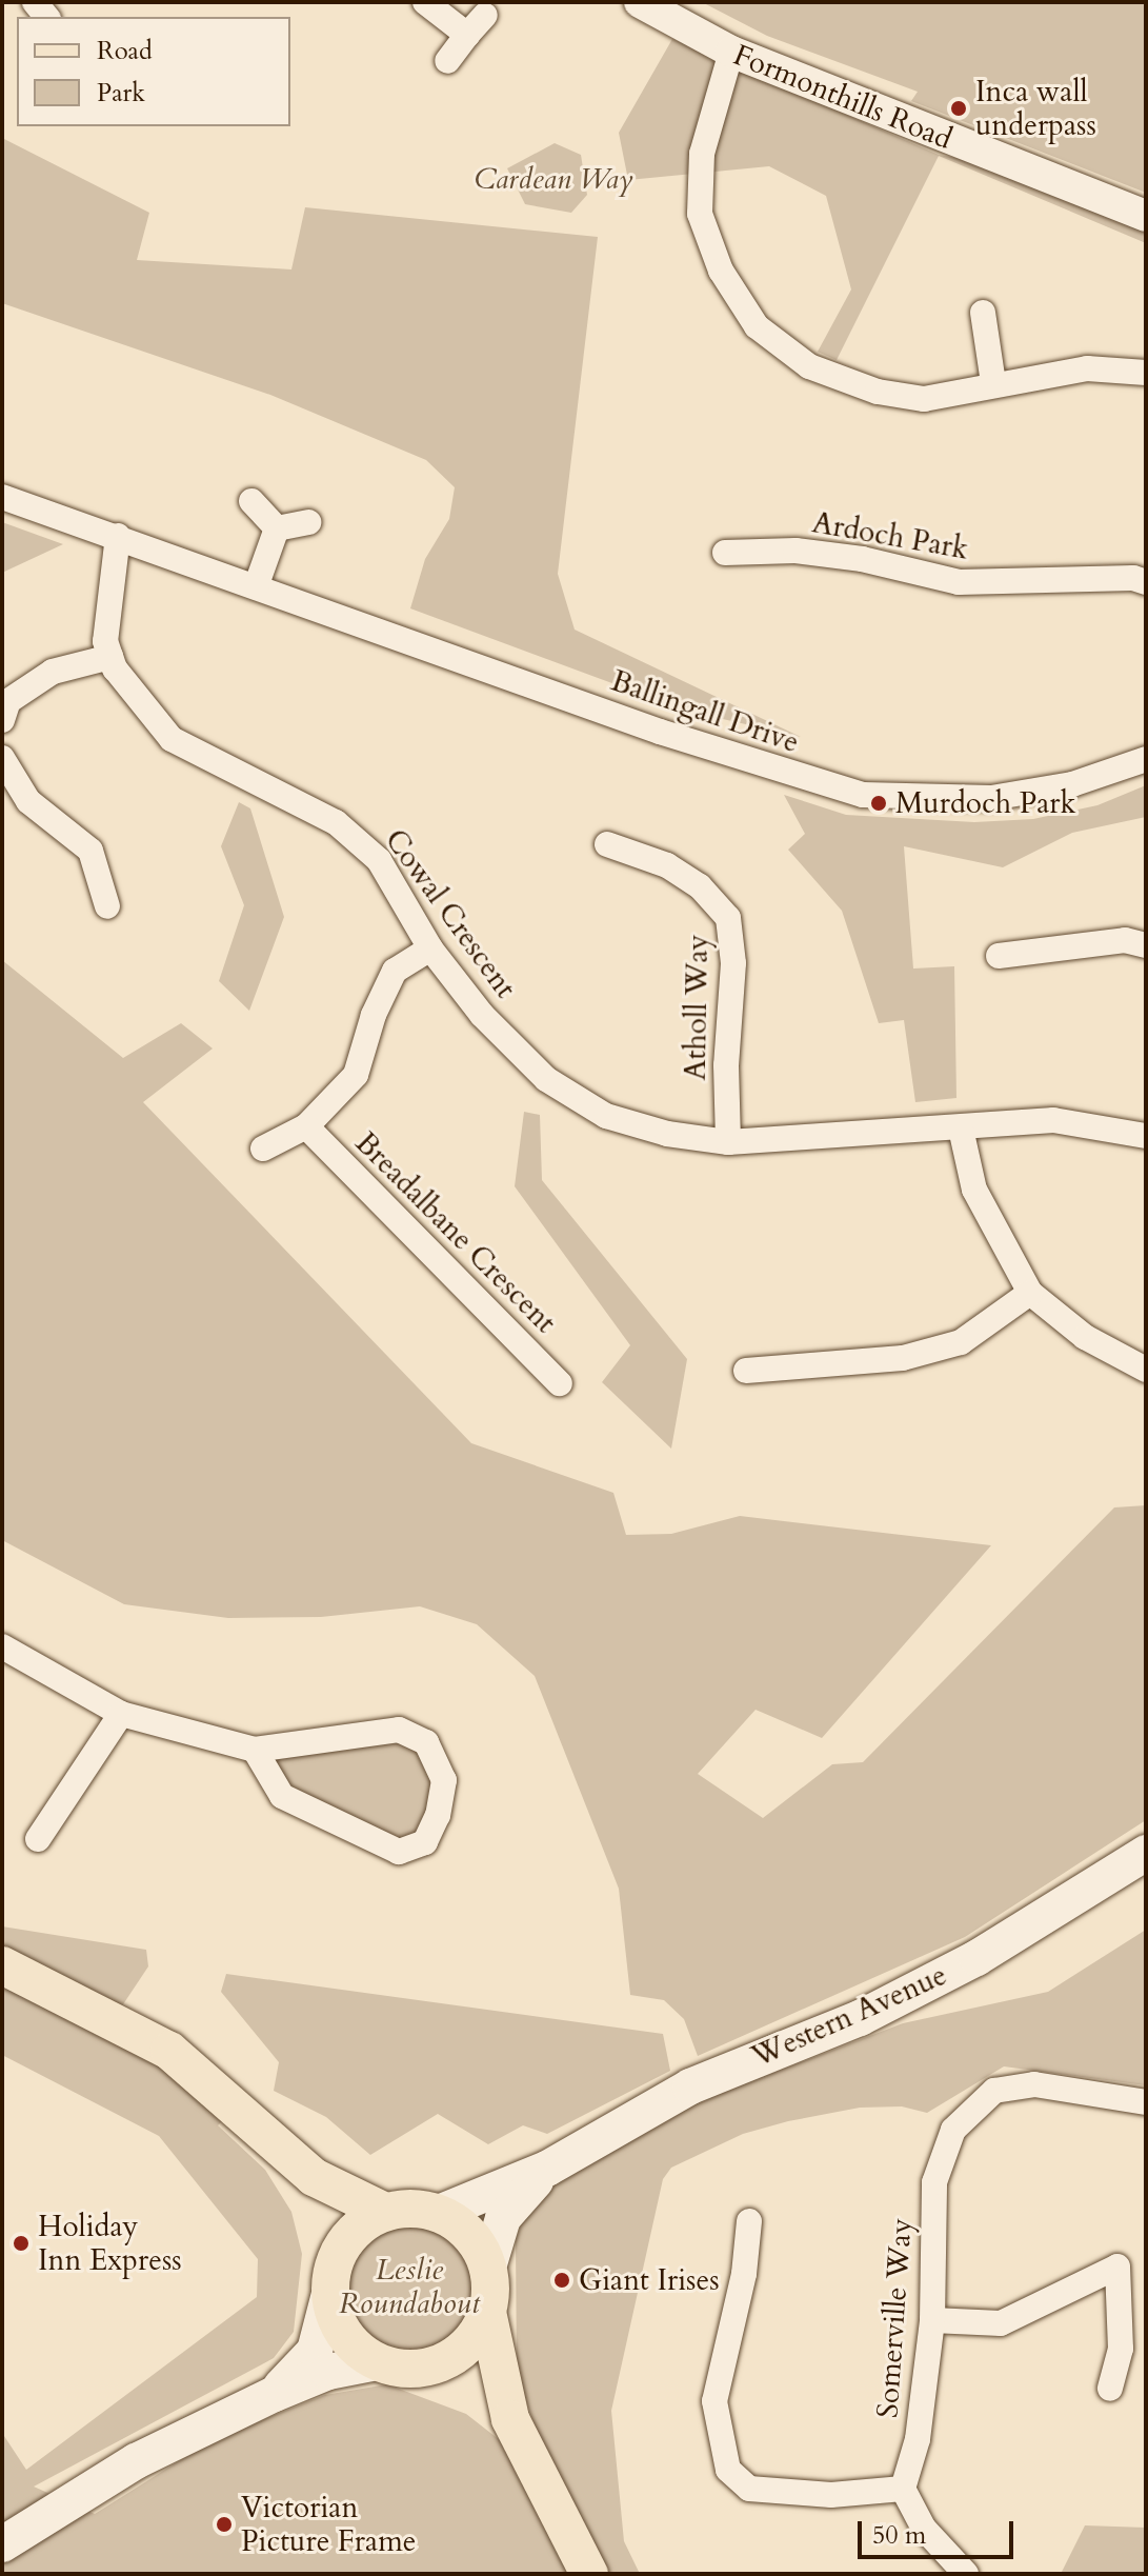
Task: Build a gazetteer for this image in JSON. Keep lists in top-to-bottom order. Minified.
{"streets":{"main road":["Western Avenue"],"street":["Formonthills Road","Ardoch Park","Ballingall Drive","Cowal Crescent","Atholl Way","Breadalbane Crescent","Somerville Way"]},"crossings":[["Cowal Crescent","Atholl Way"]],"parks":["Cardean Way","Leslie Roundabout"],"places":["Inca wall underpass","Murdoch Park","Holiday Inn Express","Giant Irises","Victorian Picture Frame"],"legend":["Road","Park"],"scale_bar":"50 m"}
